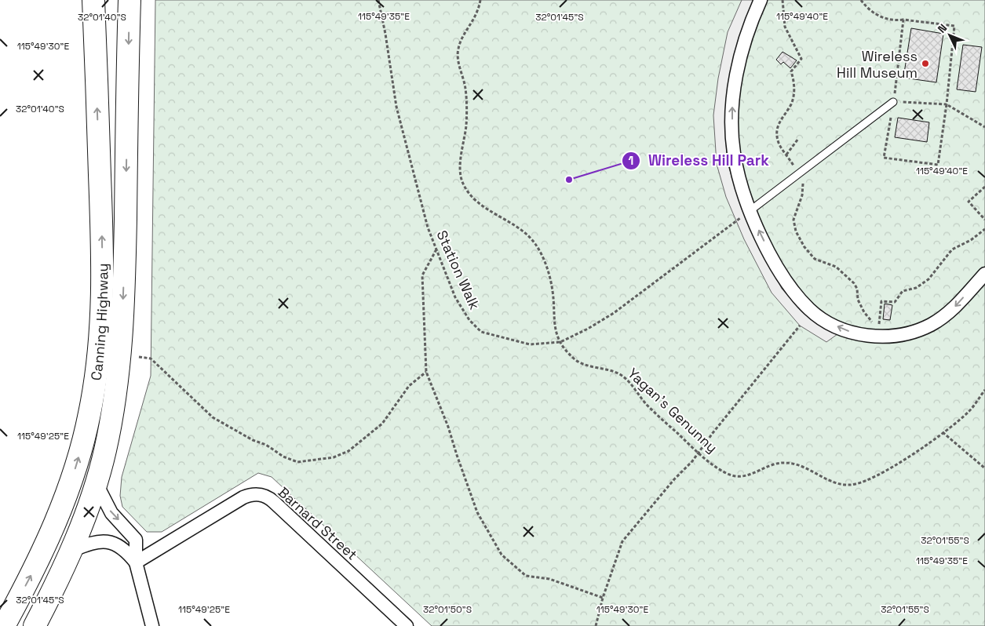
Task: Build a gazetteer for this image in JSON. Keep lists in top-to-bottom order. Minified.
{"streets":{"highway":["Canning Highway"],"street":["Barnard Street"],"path":["Station Walk","Yagan's Genunny"]},"crossings":[["Station Walk","Yagan's Genunny"]],"places":["Wireless Hill Museum","Wireless Hill Park"],"north":"top left","coordinates":["115°49'35\"E","115°49'40\"E","32°01'40\"S","32°01'45\"S","115°49'30\"E","115°49'25\"E","32°01'55\"S","32°01'50\"S"]}
